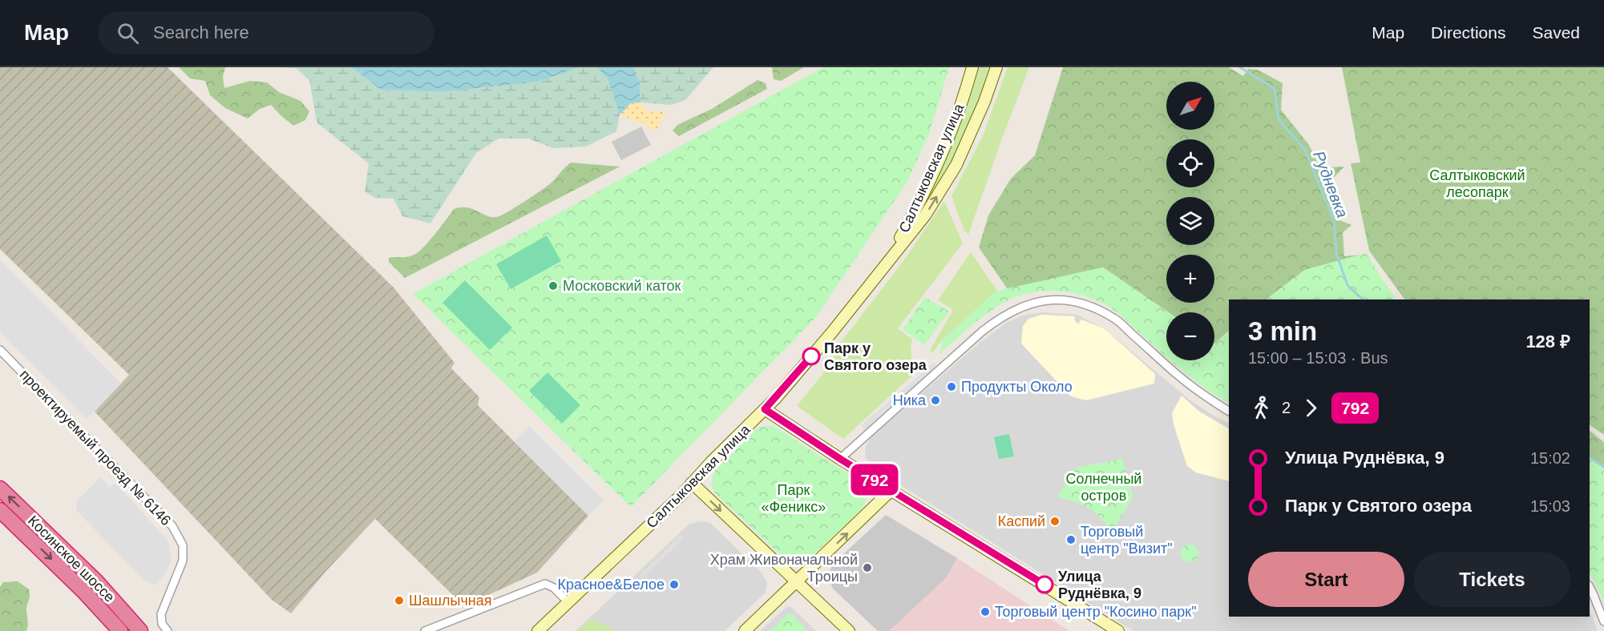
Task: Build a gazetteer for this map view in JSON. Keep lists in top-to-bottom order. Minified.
{"streets":{"highway":["Косинское шоссе"],"main road":["Салтыковская улица"],"street":["проектируемый проезд № 6146"]},"water":["Рудневка"],"parks":["Салтыковский лесопарк","Солнечный остров","Парк «Феникс»"],"places":["Московский каток","Парк у Святого озера","Продукты Около","Ника","Каспий","Торговый центр \"Визит\"","Храм Живоначальной Троицы","Красное&Белое","Улица Руднёвка, 9","Шашлычная","Торговый центр \"Косино парк\""],"lines":["bus line 792"],"north":"top right","page":{"header":"Map","search":"Search here","nav":["Map","Directions","Saved"],"on_map":"792","map_buttons":["+","−"],"heading":["3 min","15:00 – 15:03 · Bus","128 ₽"],"legs":["2","792"],"list":[{"name":"Улица Руднёвка, 9","value":"15:02"},{"name":"Парк у Святого озера","value":"15:03"}],"buttons":["Start","Tickets"]}}
